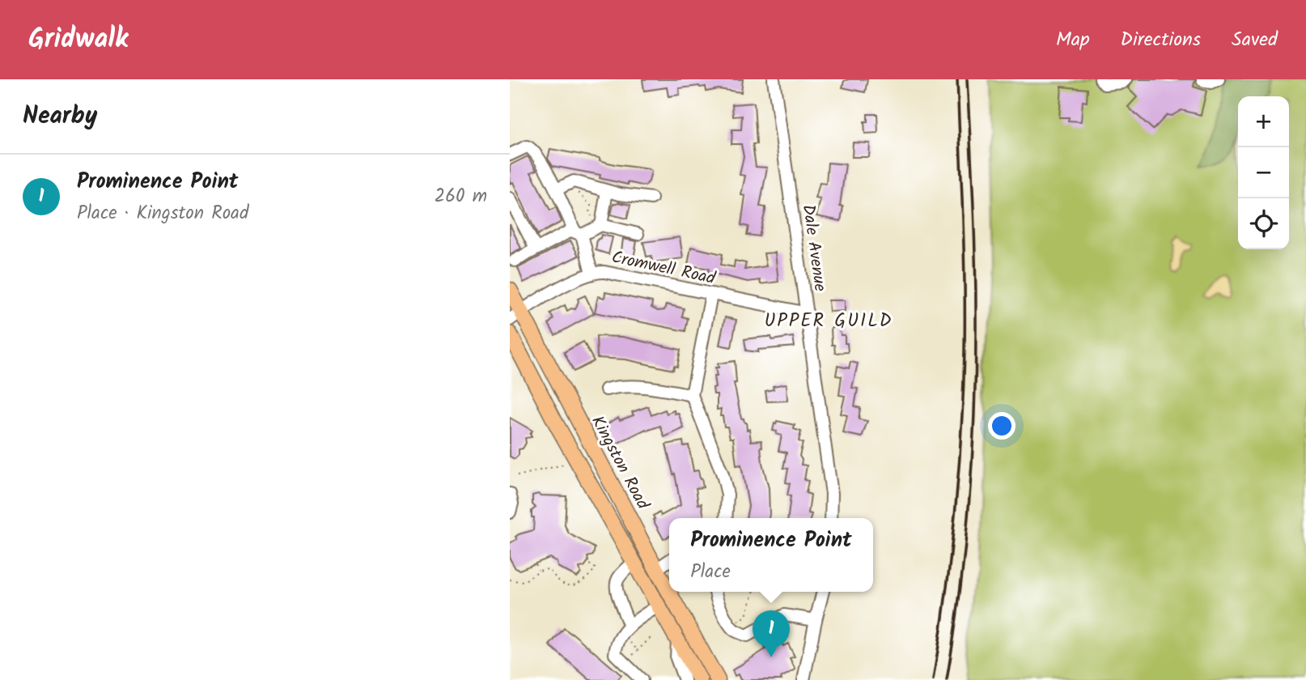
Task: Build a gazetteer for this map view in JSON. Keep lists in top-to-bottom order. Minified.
{"streets":{"main road":["Kingston Road"],"street":["Dale Avenue","Cromwell Road"]},"crossings":[["Dale Avenue","Cromwell Road"],["Cromwell Road","Kingston Road"]],"districts":["UPPER GUILD"],"page":{"header":"Gridwalk","nav":["Map","Directions","Saved"],"heading":"Nearby","map_buttons":["+","−"],"list":[{"mark":"1","name":"Prominence Point","note":"Place · Kingston Road","value":"260 m"}],"popup":["Prominence Point","Place"],"pins":"1"}}
